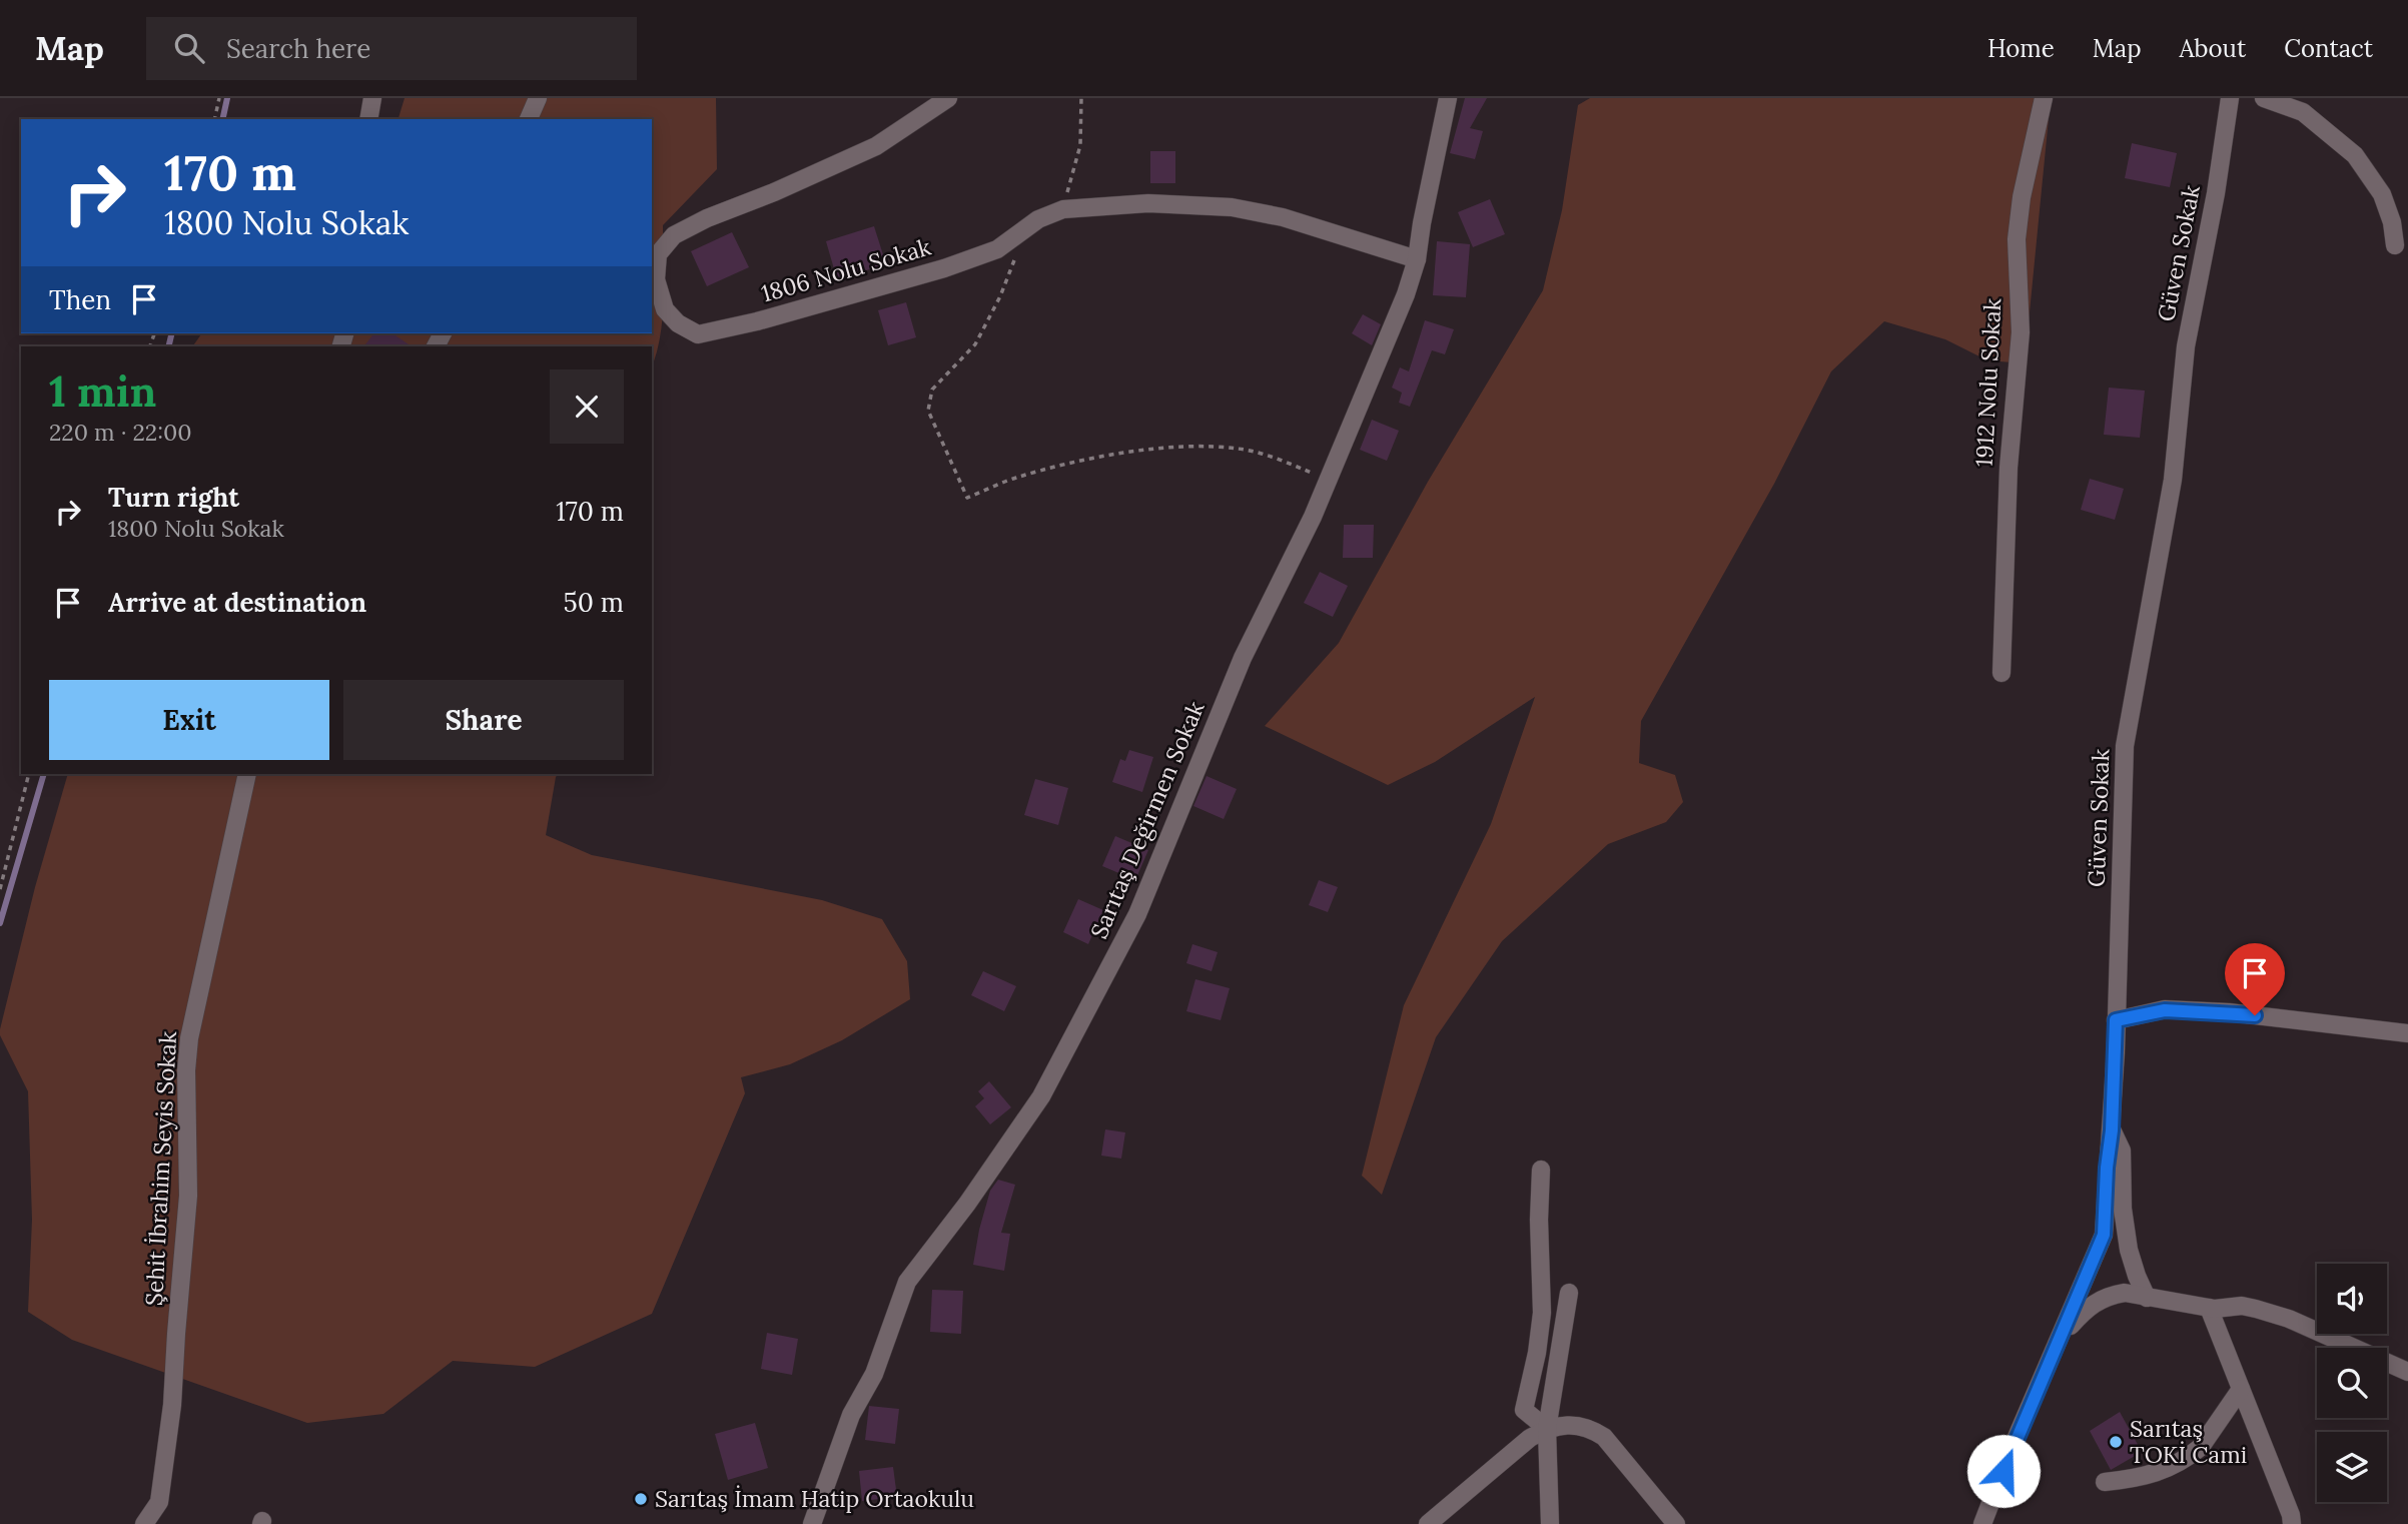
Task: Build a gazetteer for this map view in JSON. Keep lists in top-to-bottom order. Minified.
{"streets":{"street":["Güven Sokak","1806 Nolu Sokak","1912 Nolu Sokak","Sarıtaş Değirmen Sokak","Şehit İbrahim Seyis Sokak"]},"crossings":[["1806 Nolu Sokak","Sarıtaş Değirmen Sokak"]],"places":["Sarıtaş TOKİ Cami","Sarıtaş İmam Hatip Ortaokulu"],"page":{"header":"Map","search":"Search here","nav":["Home","Map","About","Contact"],"turn":["170 m","1800 Nolu Sokak"],"then":"Then","heading":["1 min","220 m · 22:00"],"list":[{"name":"Turn right","note":"1800 Nolu Sokak","value":"170 m"},{"name":"Arrive at destination","value":"50 m"}],"buttons":["Exit","Share"]}}
